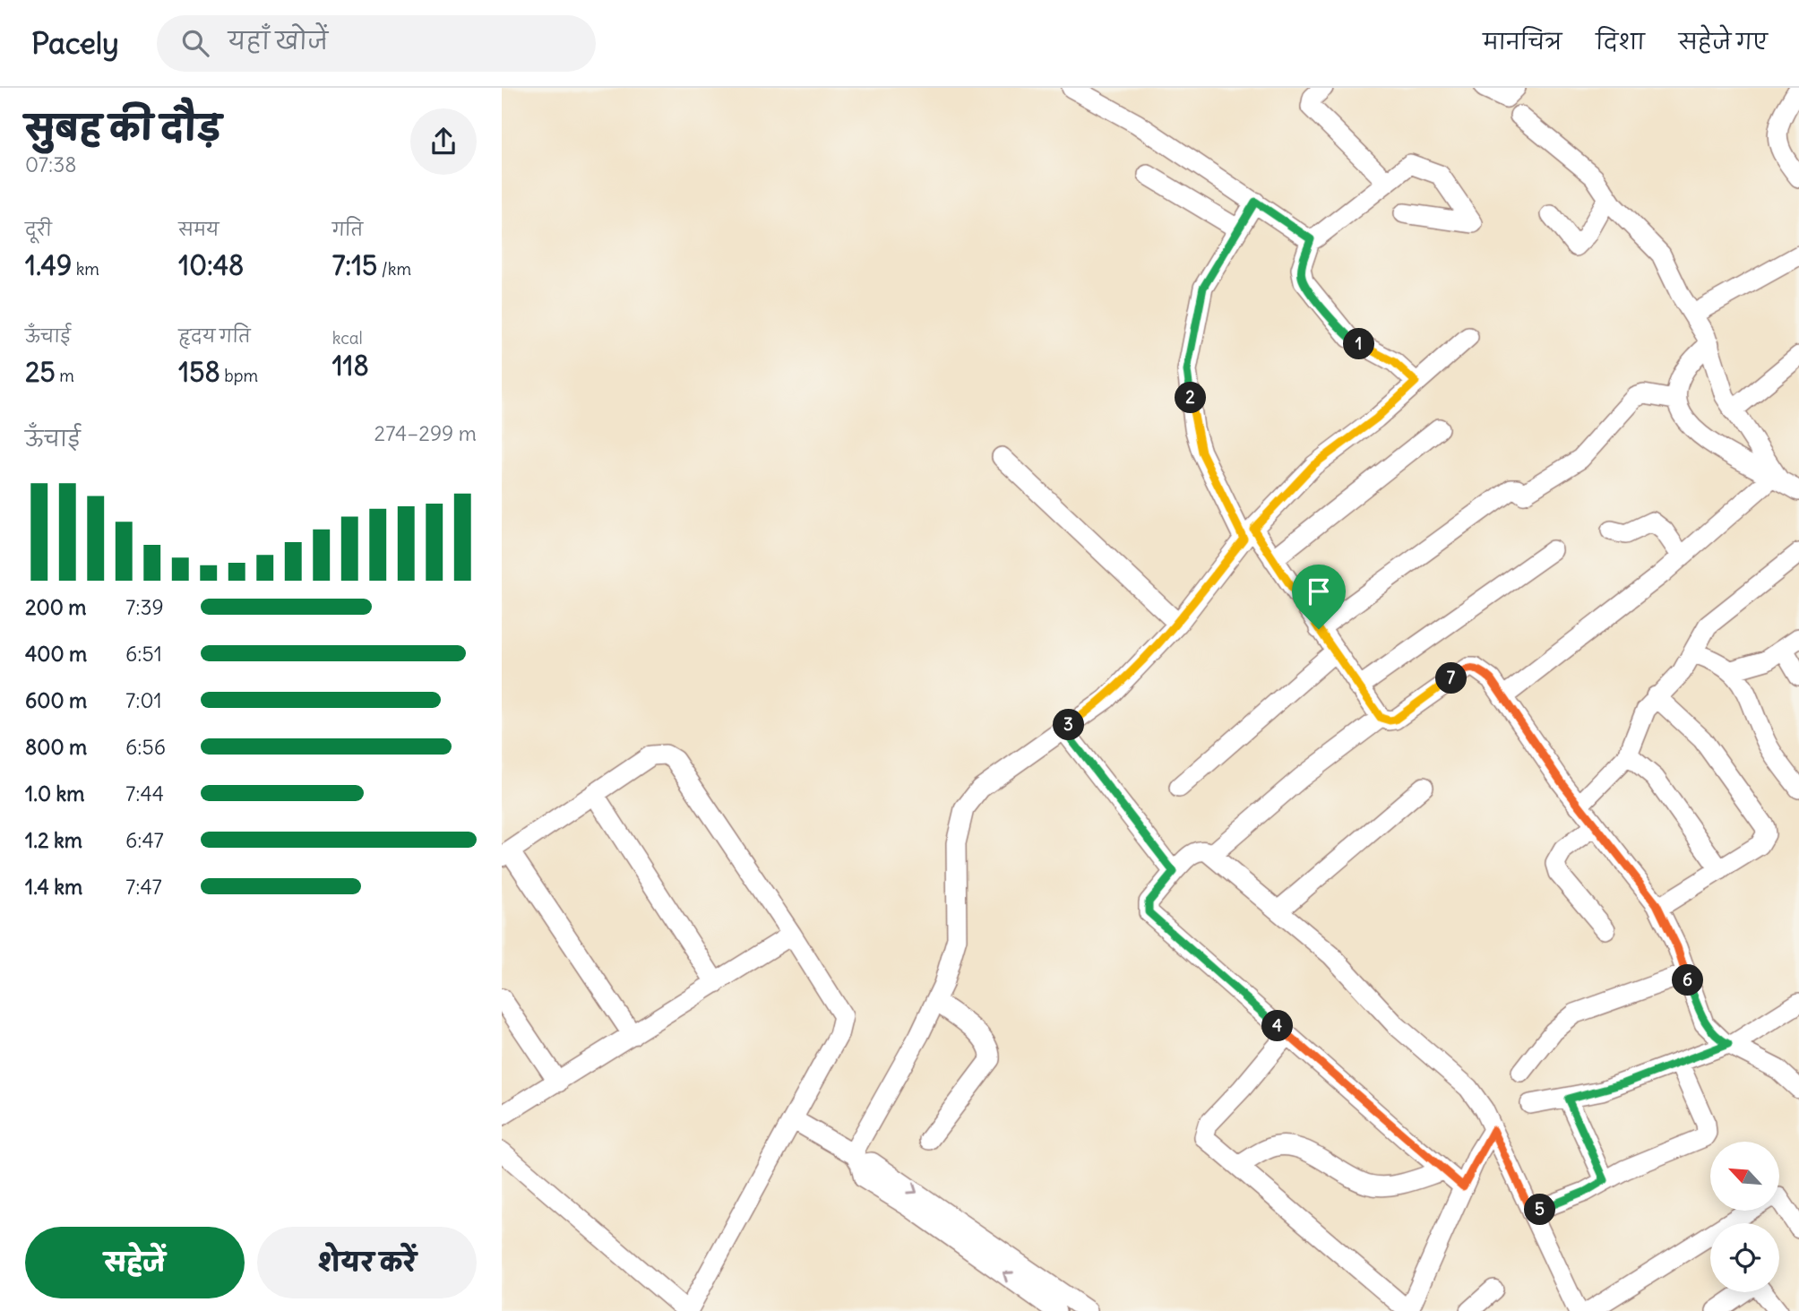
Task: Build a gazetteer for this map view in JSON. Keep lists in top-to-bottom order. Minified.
{"north":"top left","page":{"header":"Pacely","search":"यहाँ खोजें","nav":["मानचित्र","दिशा","सहेजे गए"],"heading":["सुबह की दौड़","07:38"],"stats":[["दूरी","1.49 km"],["समय","10:48"],["गति","7:15 /km"],["ऊँचाई","25 m"],["हृदय गति","158 bpm"],["kcal","118"]],"pins":["1","2","7","3","6","4","5"],"chart":["ऊँचाई","274–299 m"],"list":[{"name":"200 m","note":"7:39"},{"name":"400 m","note":"6:51"},{"name":"600 m","note":"7:01"},{"name":"800 m","note":"6:56"},{"name":"1.0 km","note":"7:44"},{"name":"1.2 km","note":"6:47"},{"name":"1.4 km","note":"7:47"}],"buttons":["सहेजें","शेयर करें"]}}
